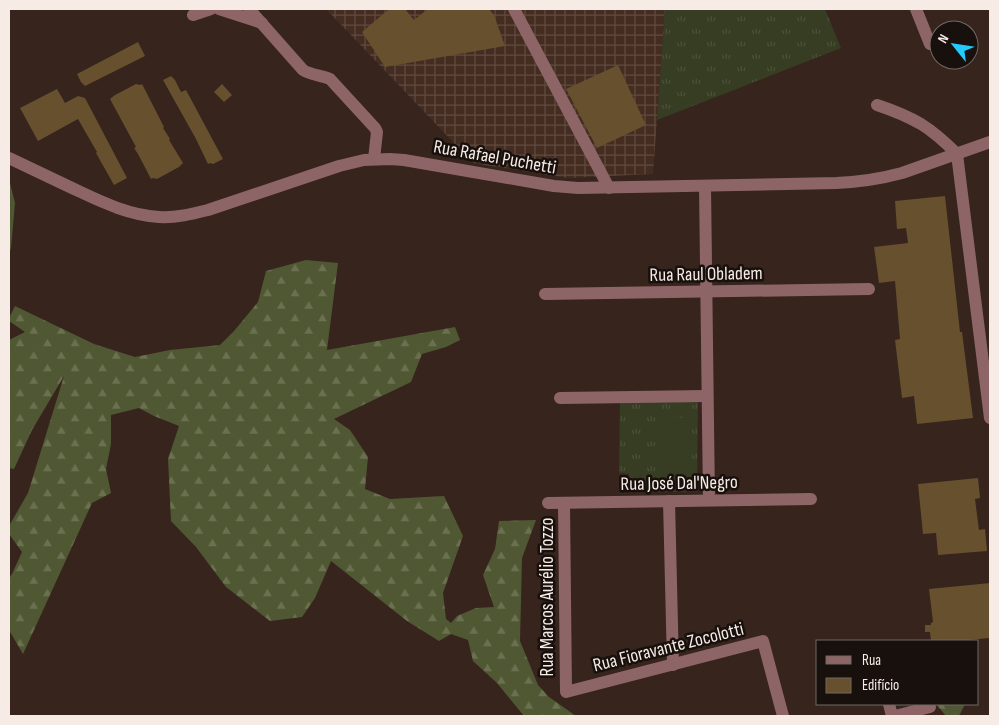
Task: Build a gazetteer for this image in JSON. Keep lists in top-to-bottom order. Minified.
{"streets":{"street":["Rua Rafael Puchetti","Rua Raul Obladem","Rua José Dal'Negro","Rua Marcos Aurélio Tozzo","Rua Fioravante Zocolotti"]},"crossings":[["Rua José Dal'Negro","Rua Marcos Aurélio Tozzo"],["Rua Marcos Aurélio Tozzo","Rua Fioravante Zocolotti"]],"legend":["Rua","Edifício"],"north":"top left"}
